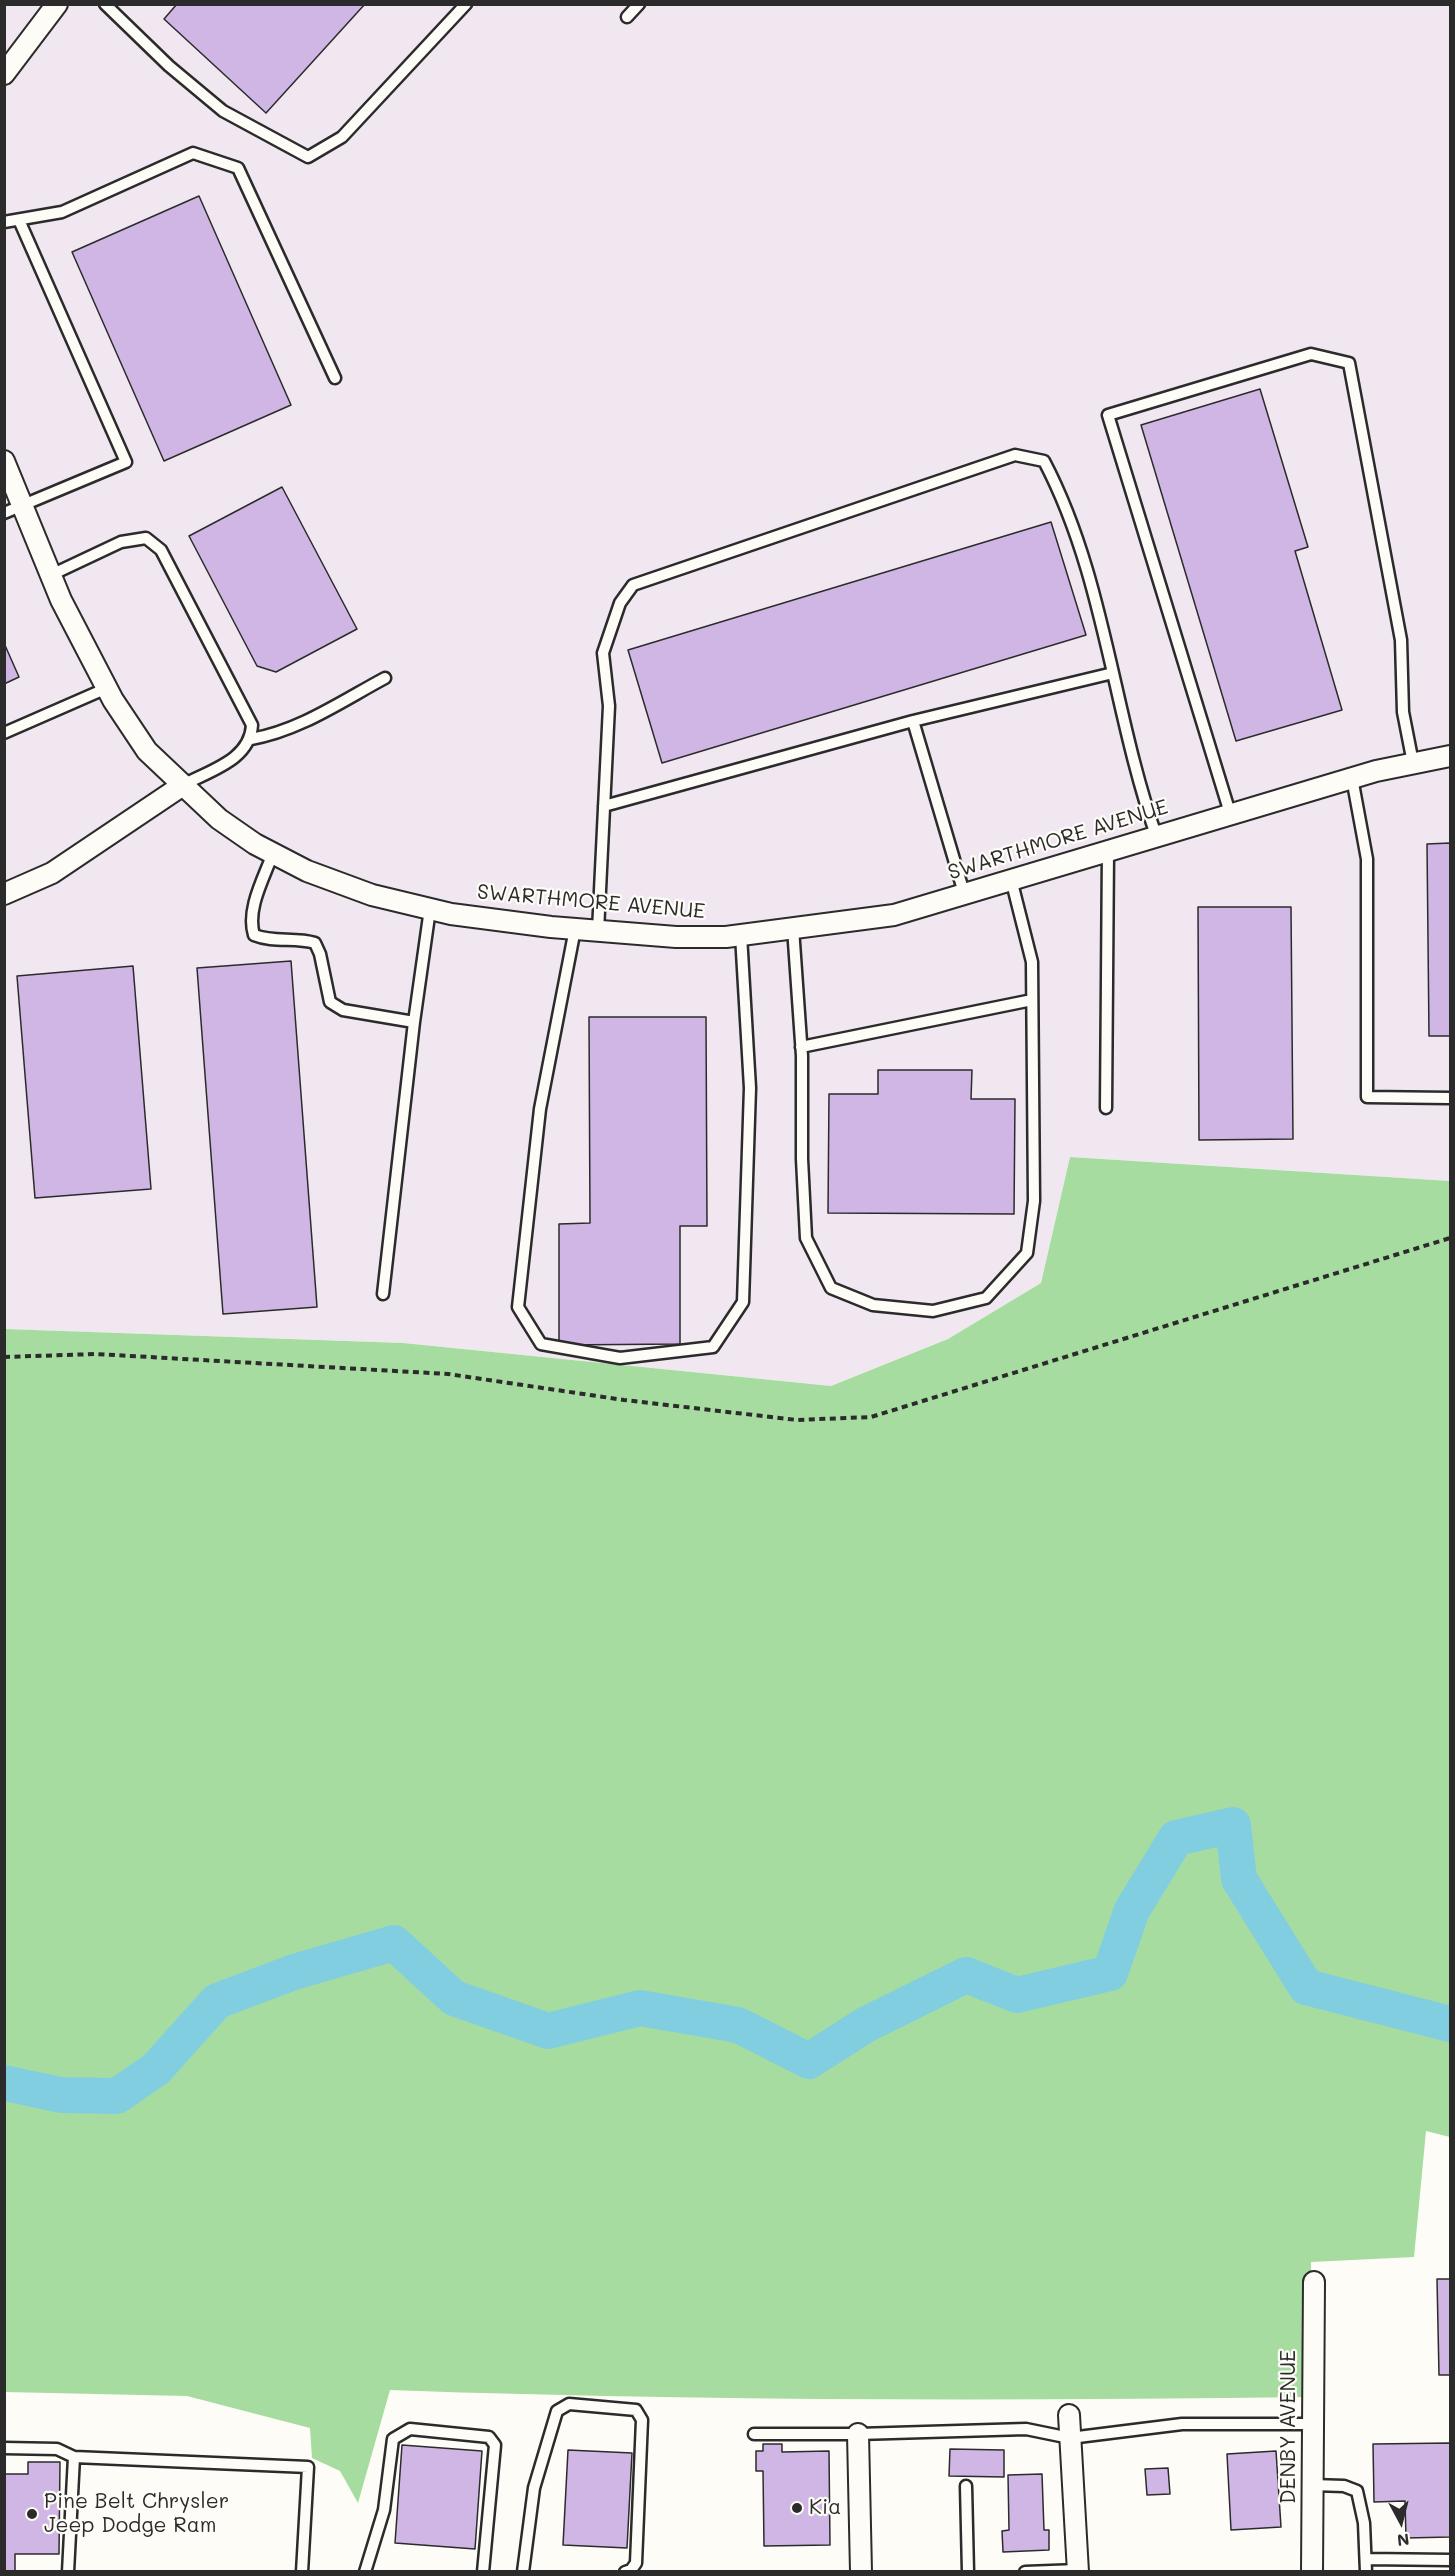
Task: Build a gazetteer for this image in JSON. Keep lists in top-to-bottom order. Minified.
{"streets":{"street":["SWARTHMORE AVENUE","DENBY AVENUE"]},"places":["Kia","Pine Belt Chrysler Jeep Dodge Ram"],"north":"bottom"}
